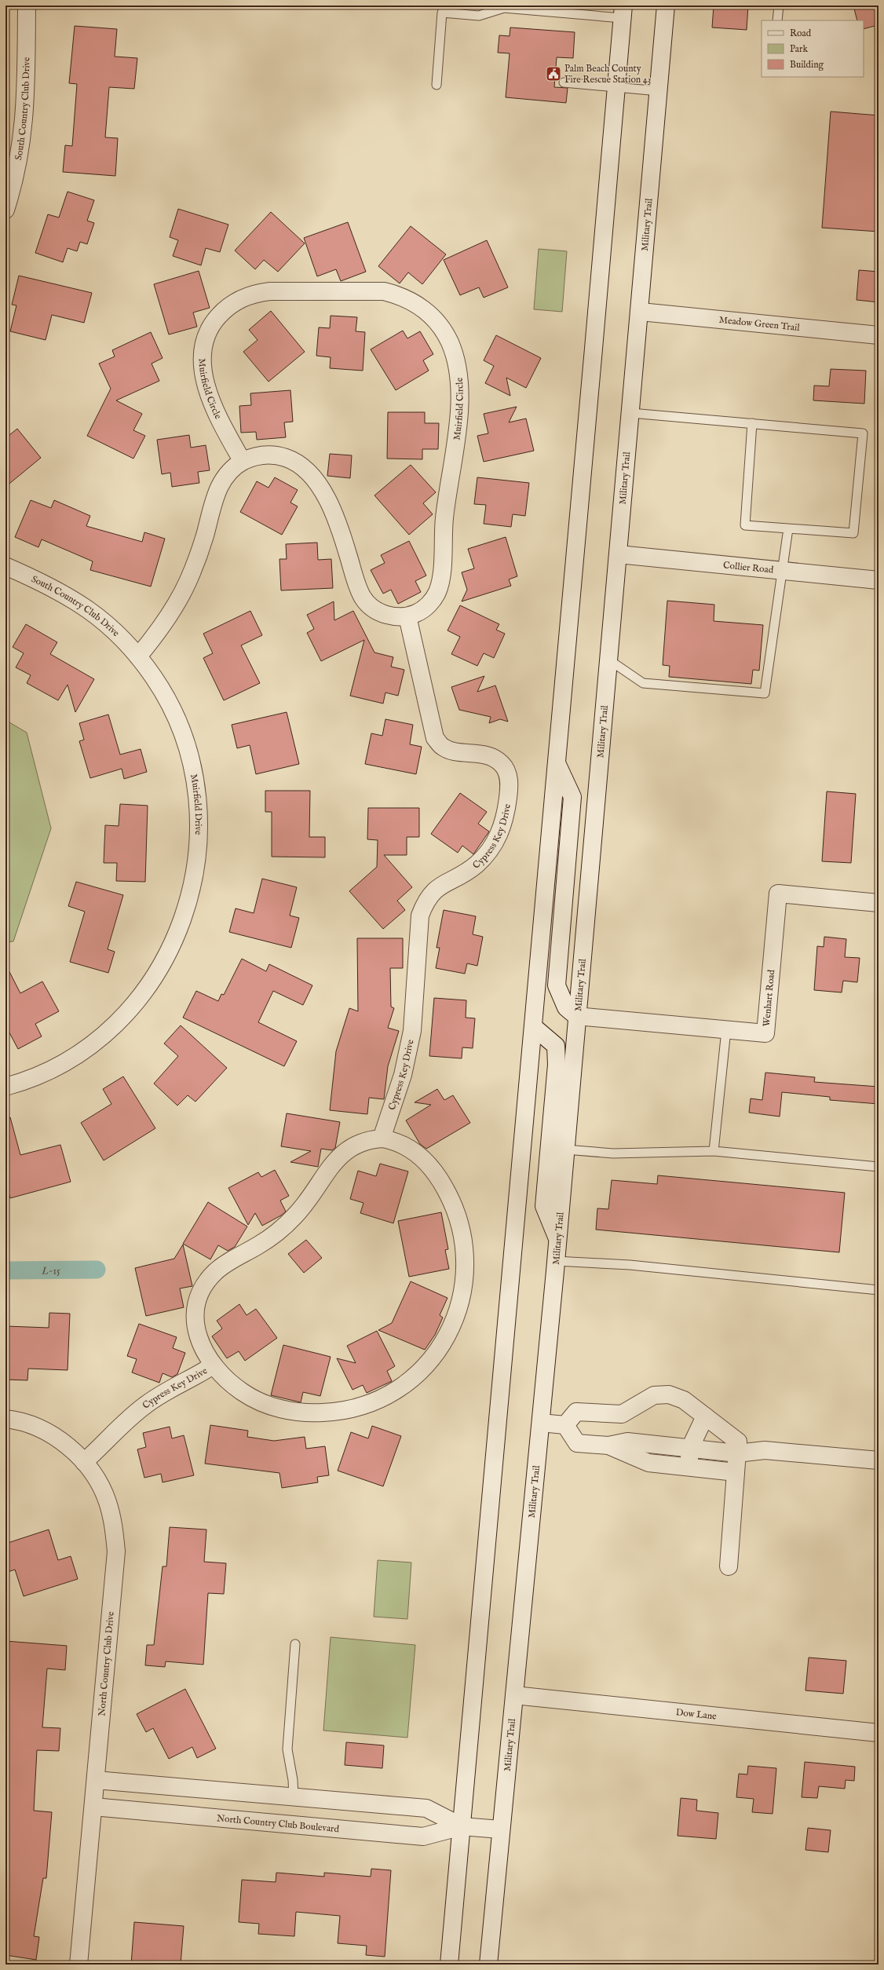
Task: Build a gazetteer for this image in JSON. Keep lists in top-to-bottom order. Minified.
{"streets":{"street":["South Country Club Drive","Military Trail","Meadow Green Trail","Muirfield Circle","Collier Road","Muirfield Drive","Cypress Key Drive","Wenhart Road","North Country Club Drive","Dow Lane","North Country Club Boulevard"]},"crossings":[["South Country Club Drive","Muirfield Circle"],["South Country Club Drive","Muirfield Drive"],["Military Trail","Meadow Green Trail"],["Military Trail","Collier Road"],["Military Trail","Wenhart Road"],["Military Trail","Dow Lane"],["Military Trail","North Country Club Boulevard"],["Muirfield Circle","Muirfield Drive"],["Muirfield Circle","Cypress Key Drive"],["Cypress Key Drive","North Country Club Drive"],["North Country Club Drive","North Country Club Boulevard"]],"water":["L-15"],"places":{"public building":["Palm Beach County Fire Rescue Station 43"]},"legend":["Road","Park","Building"]}
